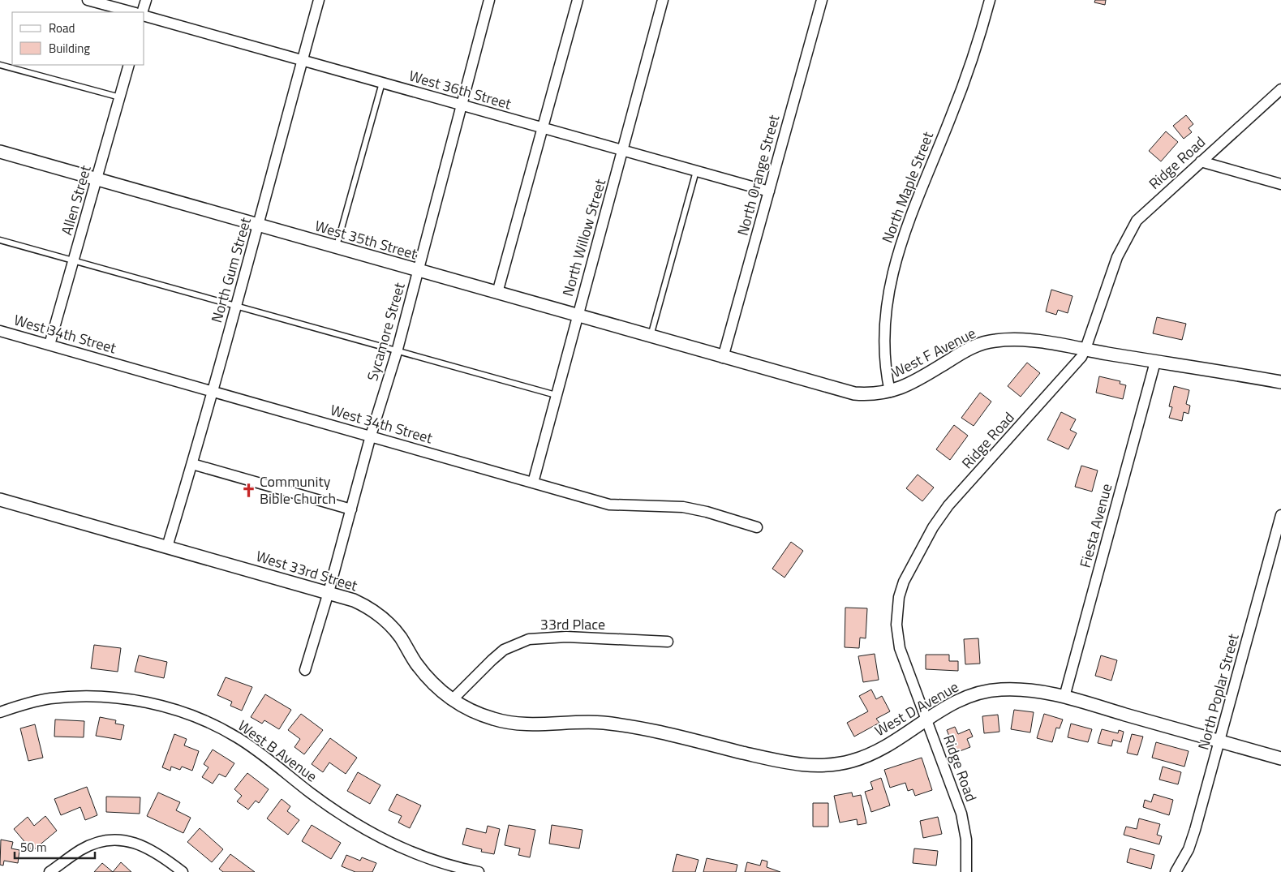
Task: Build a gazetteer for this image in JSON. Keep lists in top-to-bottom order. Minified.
{"streets":{"street":["West 36th Street","Ridge Road","North Orange Street","North Maple Street","Allen Street","North Willow Street","West 35th Street","North Gum Street","Sycamore Street","West 34th Street","West F Avenue","Fiesta Avenue","West 33rd Street","33rd Place","North Poplar Street","West D Avenue","West B Avenue"]},"crossings":[["West 36th Street","North Orange Street"],["West 36th Street","North Willow Street"],["West 36th Street","North Gum Street"],["West 36th Street","Sycamore Street"],["Ridge Road","West F Avenue"],["Ridge Road","West D Avenue"],["North Orange Street","West 35th Street"],["North Orange Street","West F Avenue"],["North Maple Street","West F Avenue"],["Allen Street","West 35th Street"],["Allen Street","West 34th Street"],["North Willow Street","West 35th Street"],["North Willow Street","West 34th Street"],["West 35th Street","North Gum Street"],["West 35th Street","Sycamore Street"],["West 35th Street","West F Avenue"],["North Gum Street","West 34th Street"],["North Gum Street","West 33rd Street"],["Sycamore Street","West 34th Street"],["Sycamore Street","West 33rd Street"],["West F Avenue","Fiesta Avenue"],["Fiesta Avenue","West D Avenue"],["West 33rd Street","33rd Place"],["West 33rd Street","West D Avenue"],["North Poplar Street","West D Avenue"]],"places":{"church":["Community Bible Church"]},"legend":["Road","Building"],"scale_bar":"50 m"}
